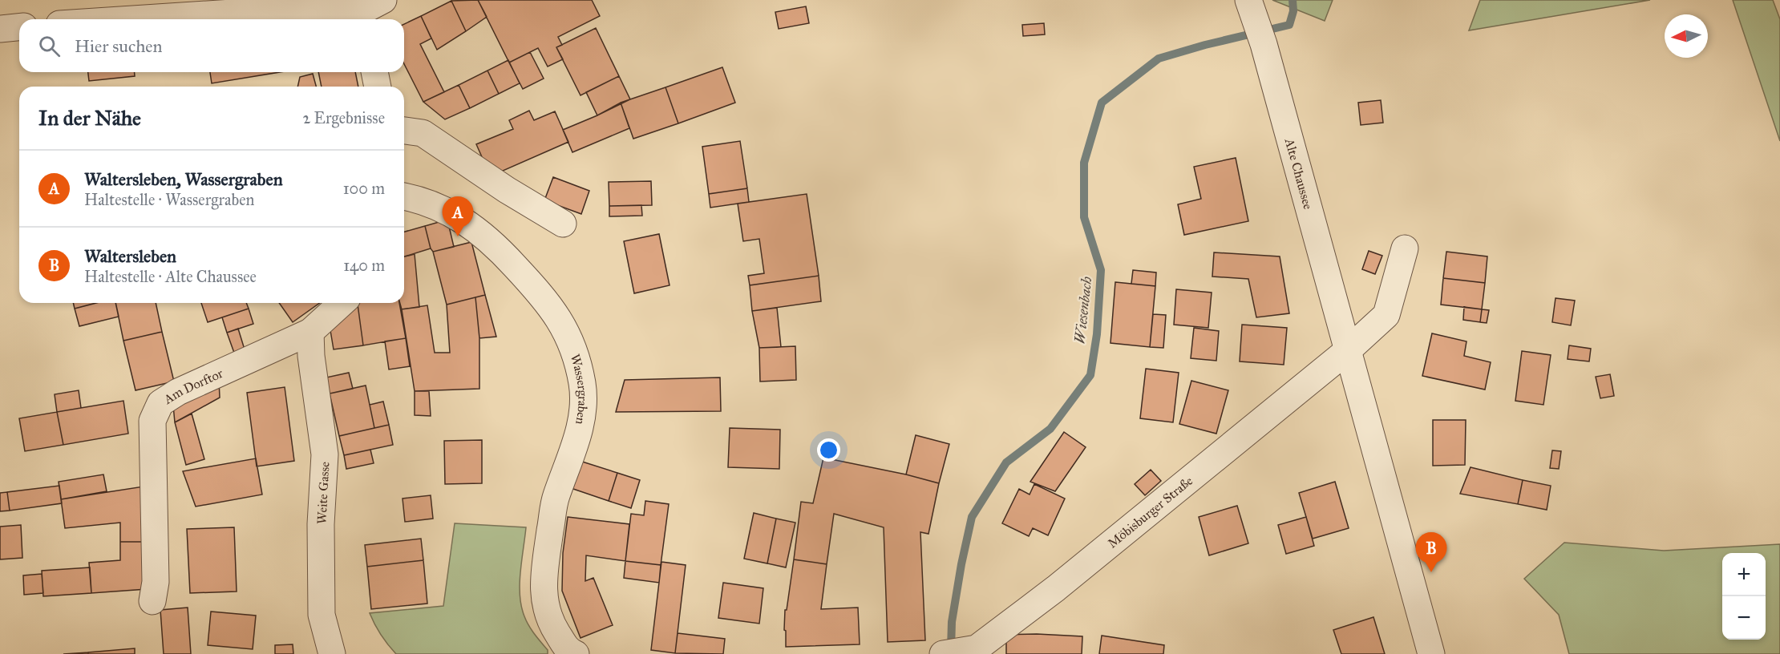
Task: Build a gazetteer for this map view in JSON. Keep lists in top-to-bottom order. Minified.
{"streets":{"street":["Alte Chaussee","Am Dorftor","Wassergraben","Weite Gasse","Möbisburger Straße"]},"crossings":[["Alte Chaussee","Möbisburger Straße"],["Am Dorftor","Weite Gasse"]],"water":["Wiesenbach"],"north":"left","page":{"search":"Hier suchen","heading":["In der Nähe","2 Ergebnisse"],"list":[{"mark":"A","name":"Waltersleben, Wassergraben","note":"Haltestelle · Wassergraben","value":"100 m"},{"mark":"B","name":"Waltersleben","note":"Haltestelle · Alte Chaussee","value":"140 m"}],"pins":["A","B"],"map_buttons":["+","−"]}}
